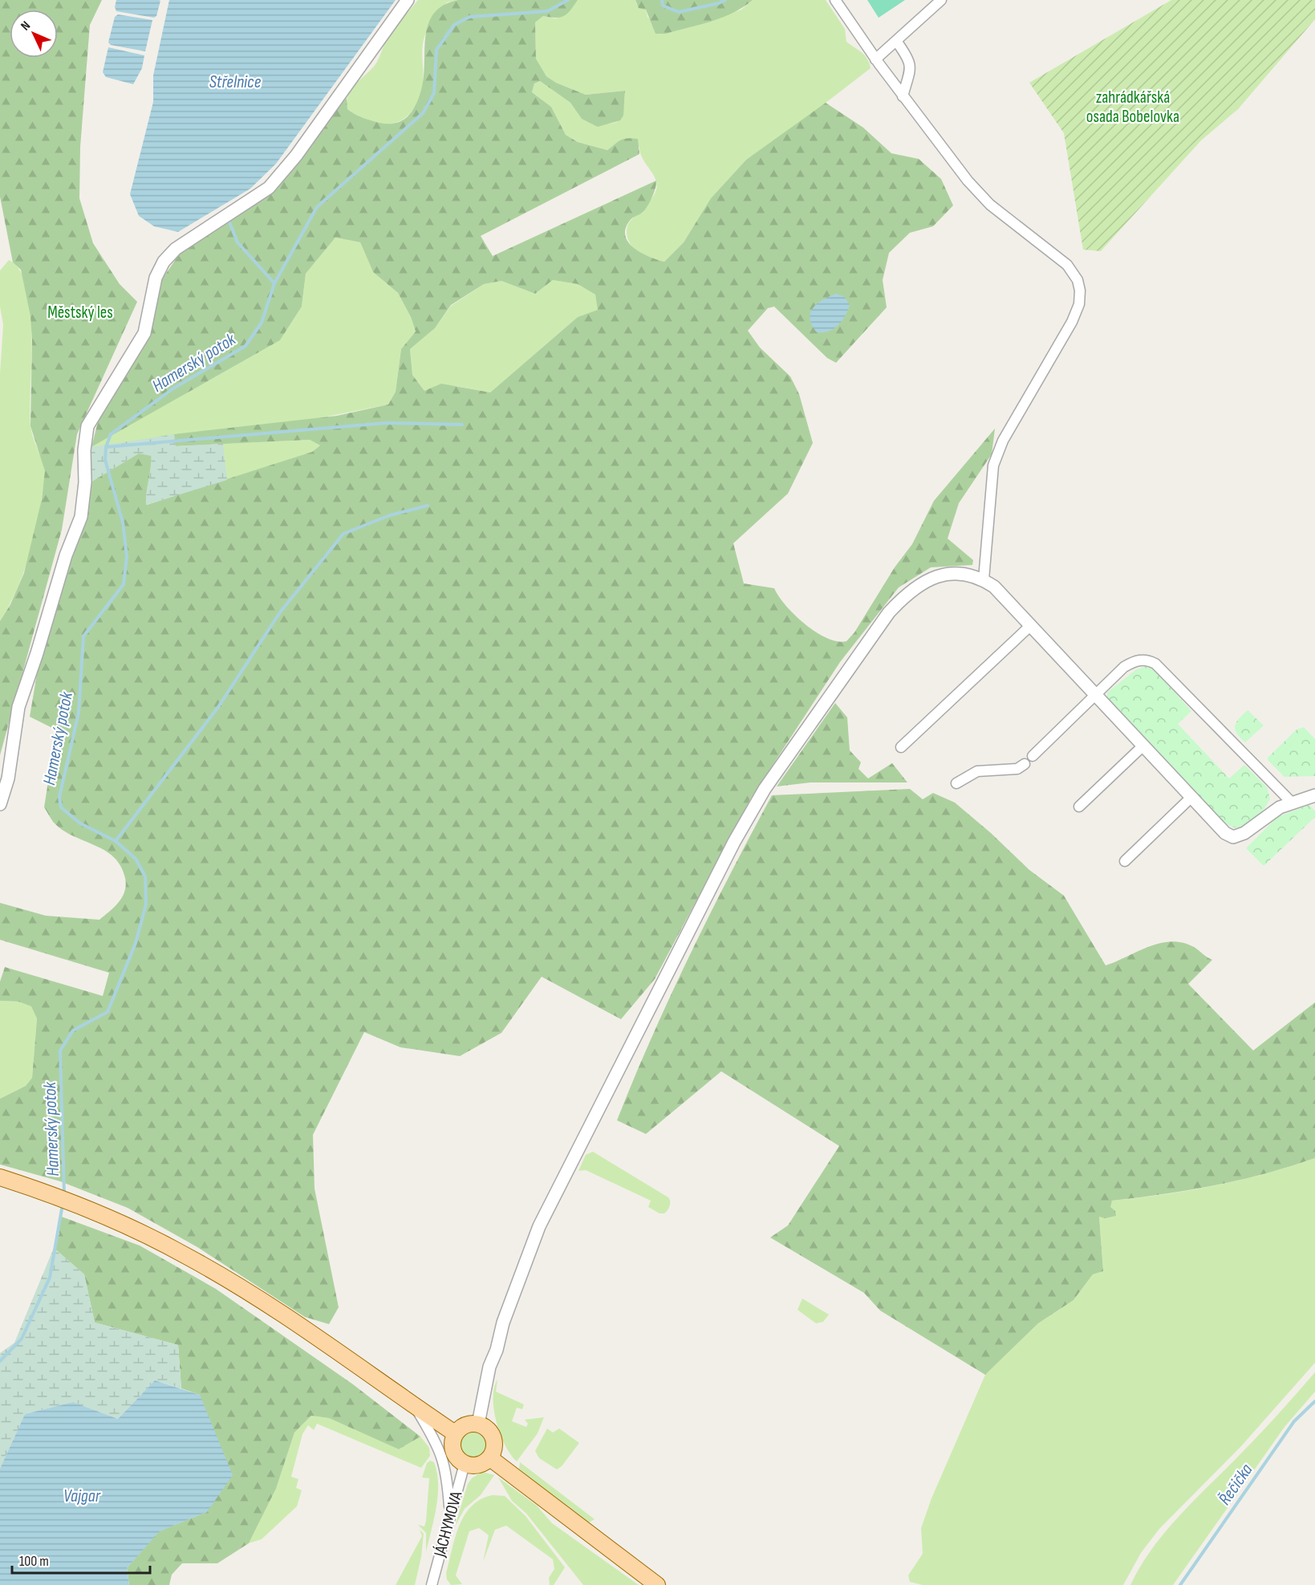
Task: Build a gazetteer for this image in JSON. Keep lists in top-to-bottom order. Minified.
{"streets":{"street":["JÁCHYMOVA"]},"water":["Střelnice","Hamerský potok","Řečička","Vajgar"],"parks":["zahrádkářská osada Bobelovka","Městský les"],"scale_bar":"100 m","north":"top left"}
